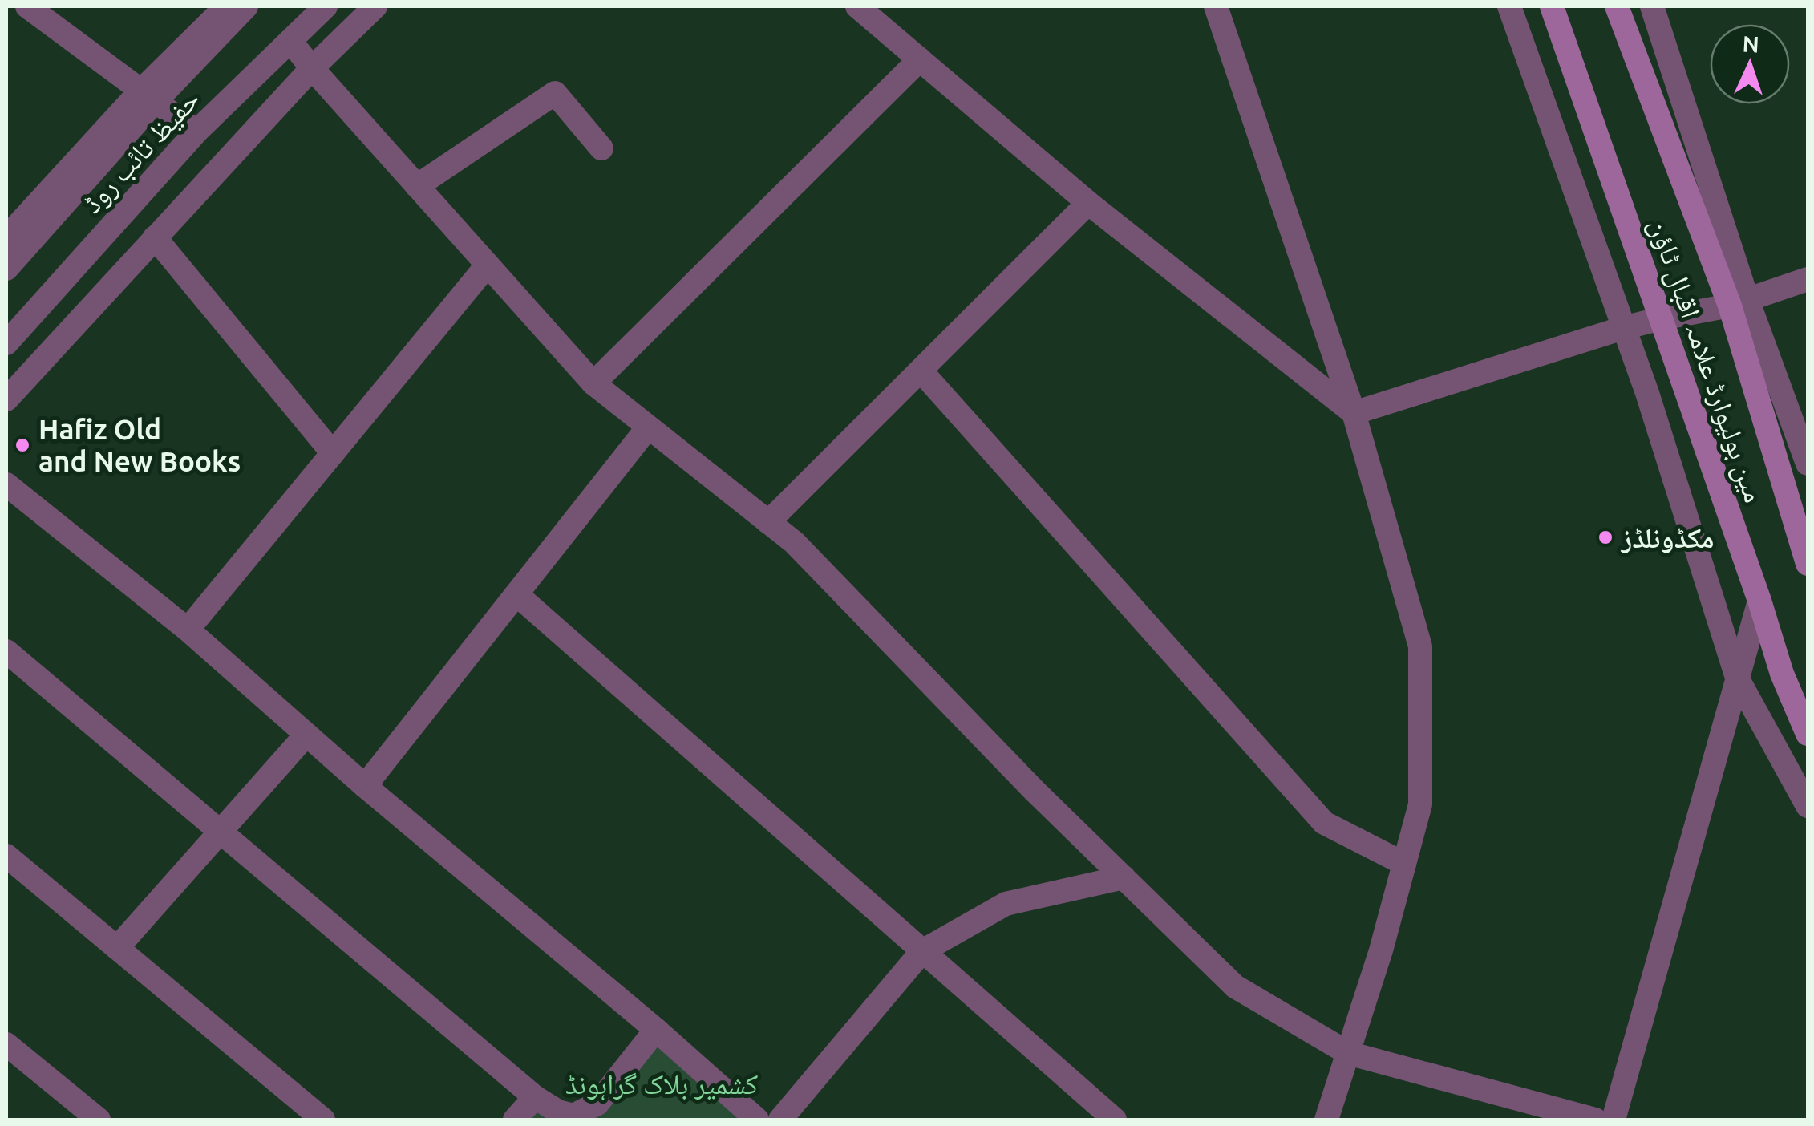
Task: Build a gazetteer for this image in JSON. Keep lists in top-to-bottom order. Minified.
{"streets":{"main road":["مین بولیوارڈ علامہ اقبال ٹاؤن"],"street":["حفیظ تائب روڈ"]},"parks":["کشمیر بلاک ﮔﺮﺍﮨﻮﻧﮉ"],"places":["Hafiz Old and New Books","مکڈونلڈز"],"north":"top"}
